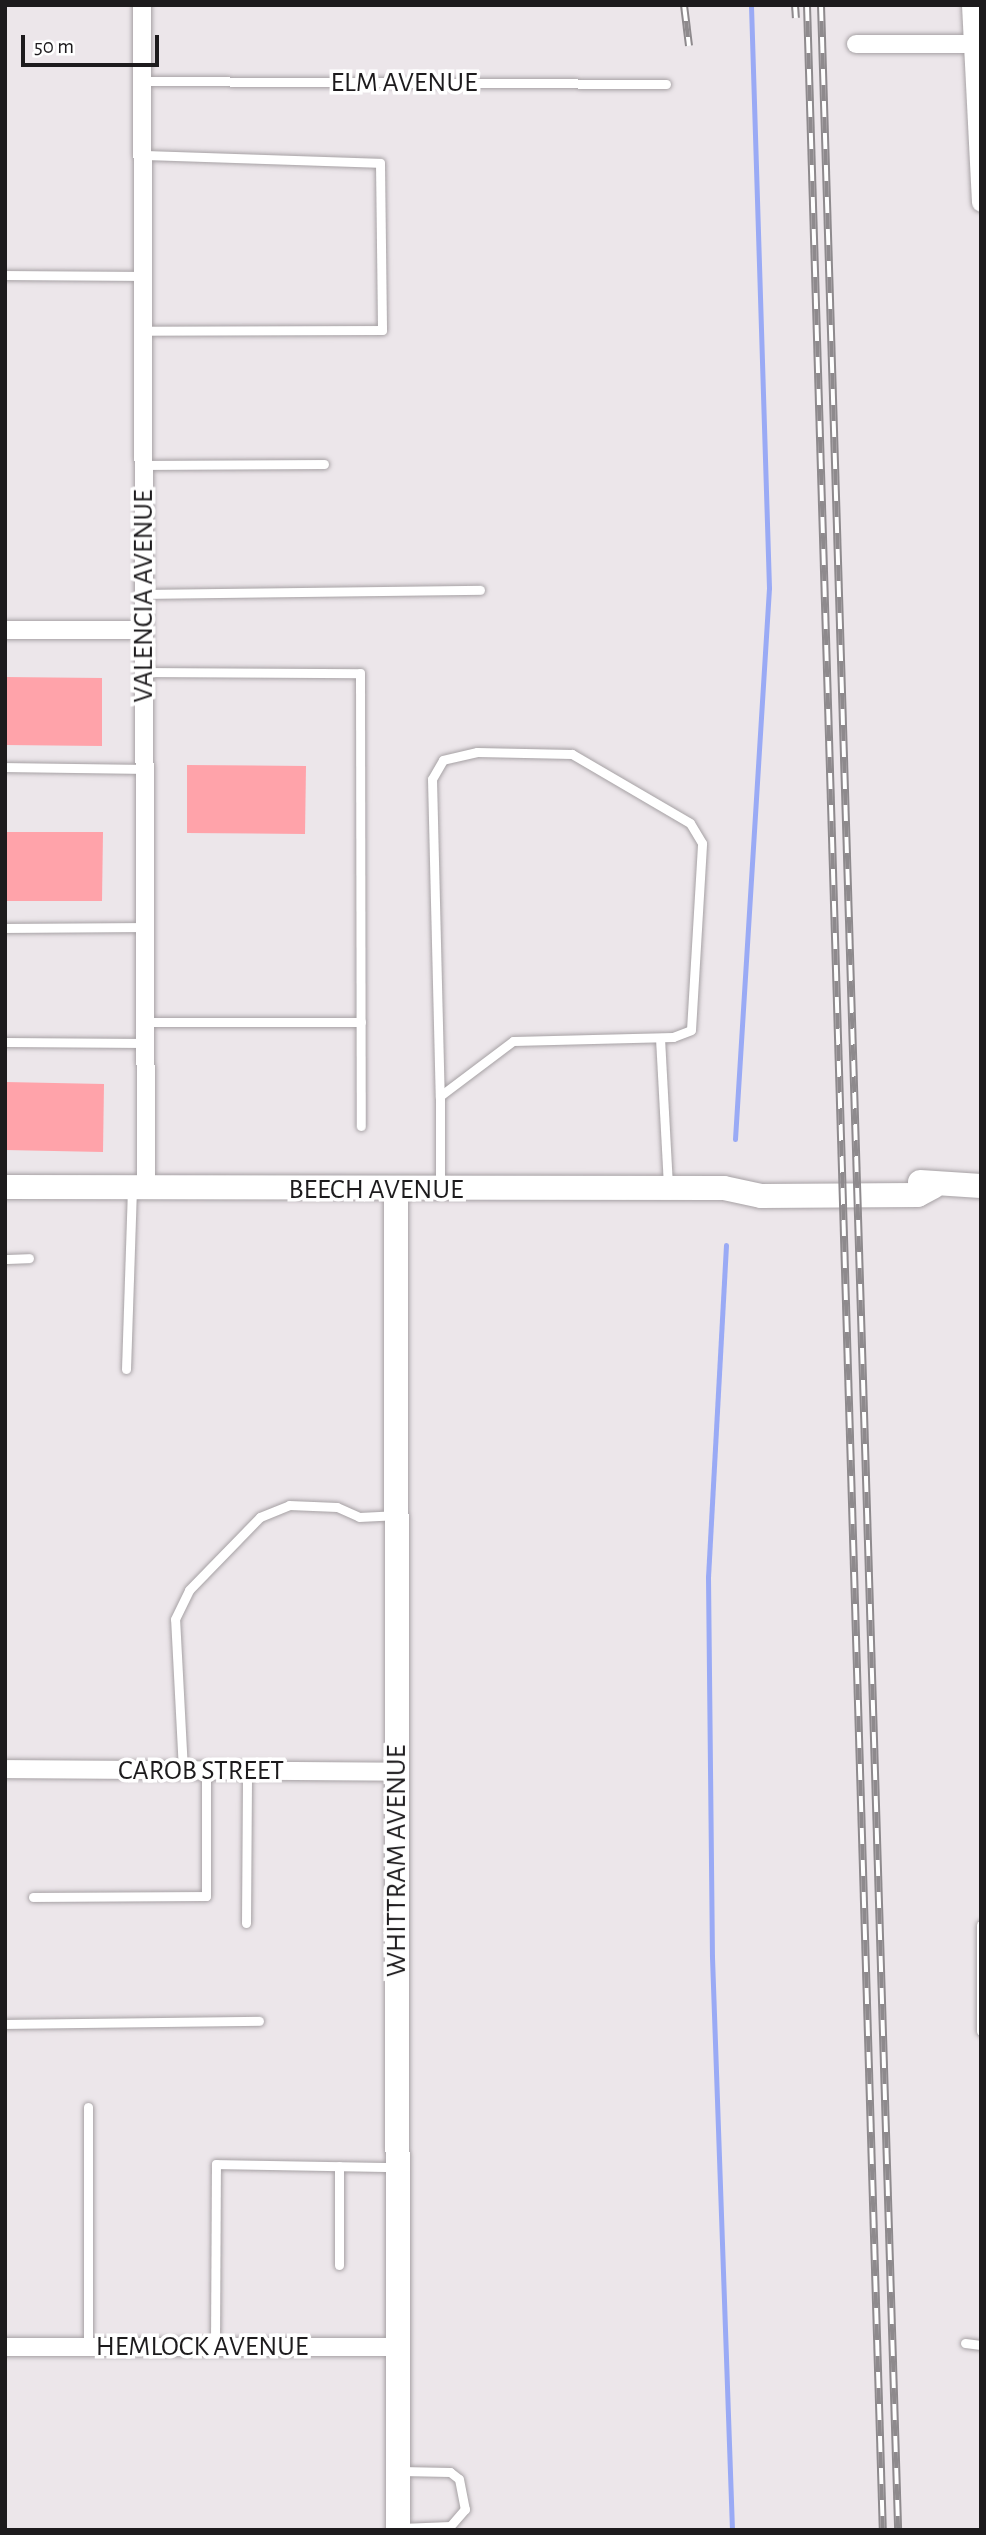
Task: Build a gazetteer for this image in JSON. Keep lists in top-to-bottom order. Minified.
{"streets":{"street":["VALENCIA AVENUE","BEECH AVENUE","CAROB STREET","WHITTRAM AVENUE","HEMLOCK AVENUE"],"lane":["ELM AVENUE"]},"crossings":[["ELM AVENUE","VALENCIA AVENUE"],["VALENCIA AVENUE","BEECH AVENUE"],["BEECH AVENUE","WHITTRAM AVENUE"],["CAROB STREET","WHITTRAM AVENUE"],["WHITTRAM AVENUE","HEMLOCK AVENUE"]],"scale_bar":"50 m"}
